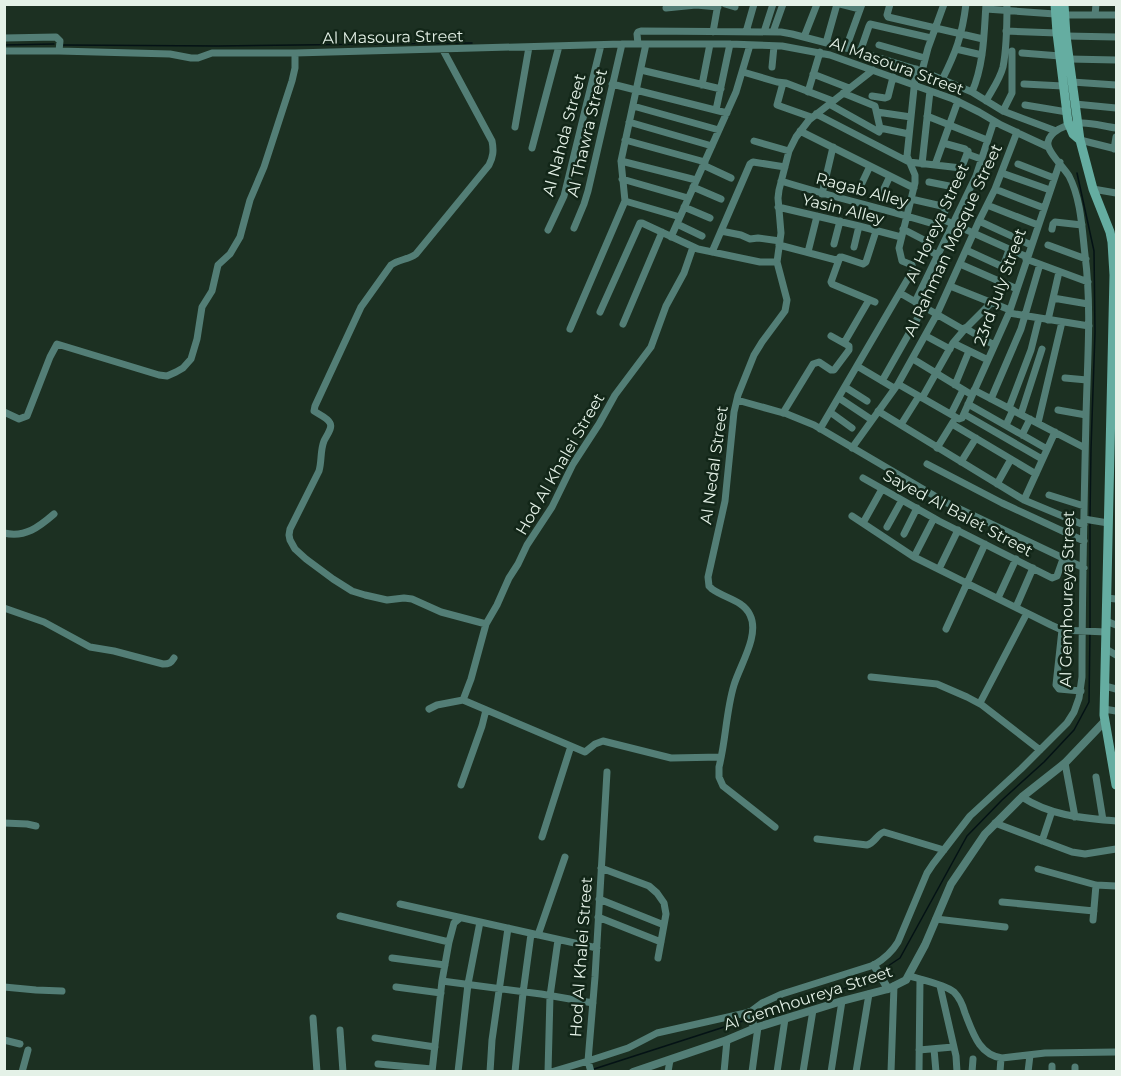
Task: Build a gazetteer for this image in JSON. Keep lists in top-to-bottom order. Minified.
{"streets":{"street":["Al Masoura Street","Al Thawra Street","Al Nahda Street","Ragab Alley","Yasin Alley","Al Horeya Street","Al Rahman Mosque Street","23rd July Street","Hod Al Khalei Street","Al Nedal Street","Sayed Al Balet Street","Al Gemhoureya Street"]},"crossings":[["Al Masoura Street","Al Thawra Street"],["Al Masoura Street","Al Nahda Street"],["Al Masoura Street","Al Horeya Street"],["Al Masoura Street","Al Rahman Mosque Street"],["Al Masoura Street","Al Nedal Street"],["Al Masoura Street","Al Gemhoureya Street"],["Ragab Alley","Al Nedal Street"],["Yasin Alley","Al Horeya Street"],["Yasin Alley","Al Nedal Street"],["23rd July Street","Al Gemhoureya Street"],["Hod Al Khalei Street","Al Gemhoureya Street"]]}
